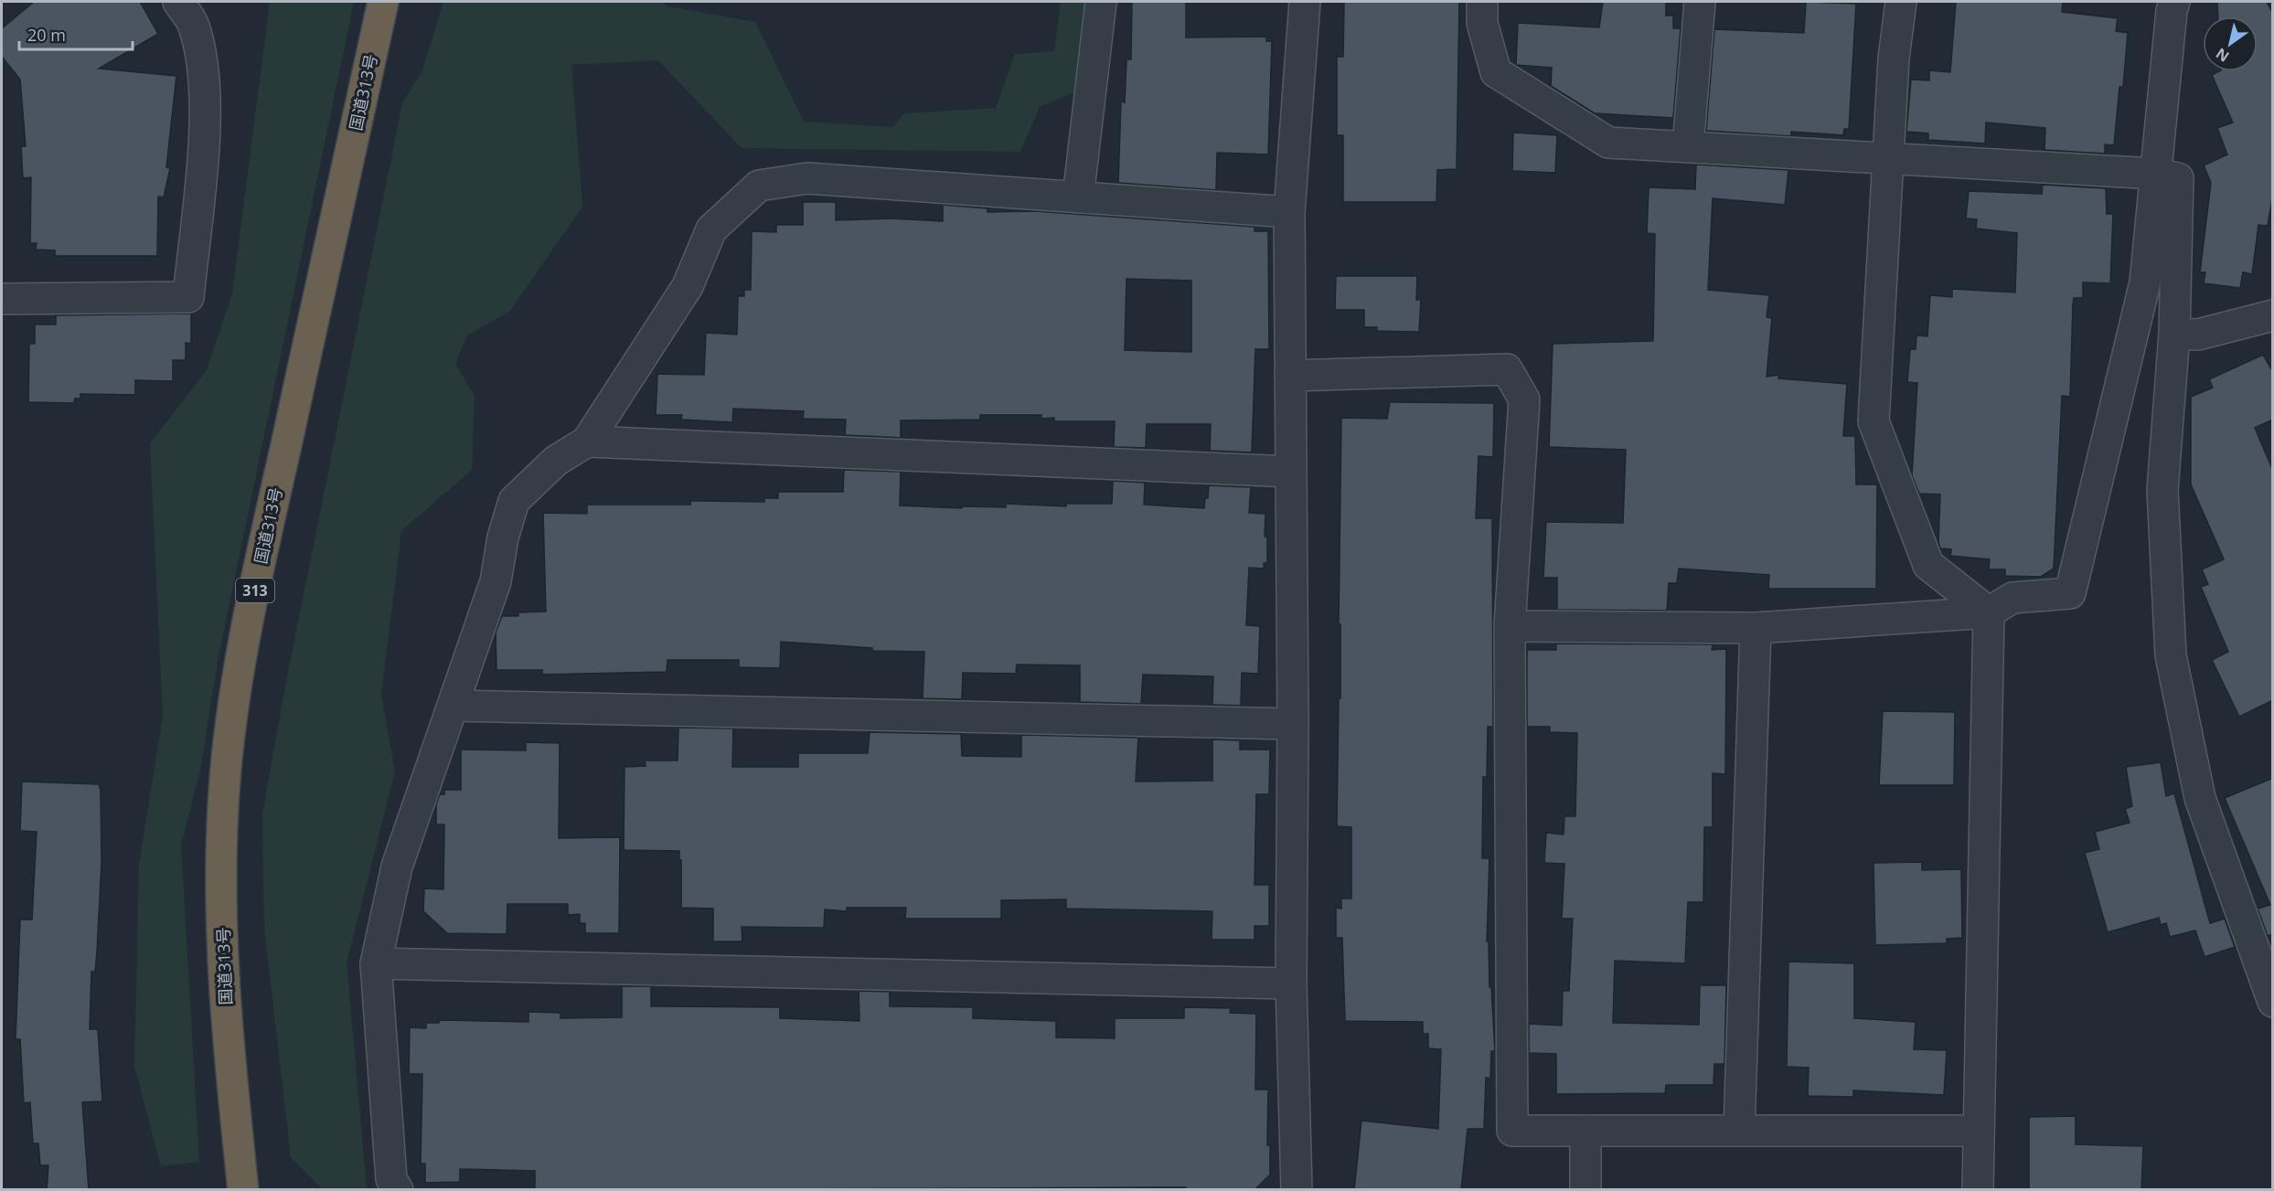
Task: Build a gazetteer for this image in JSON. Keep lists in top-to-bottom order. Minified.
{"streets":{"highway":["国道313号","313"]},"scale_bar":"20 m","north":"bottom left"}
